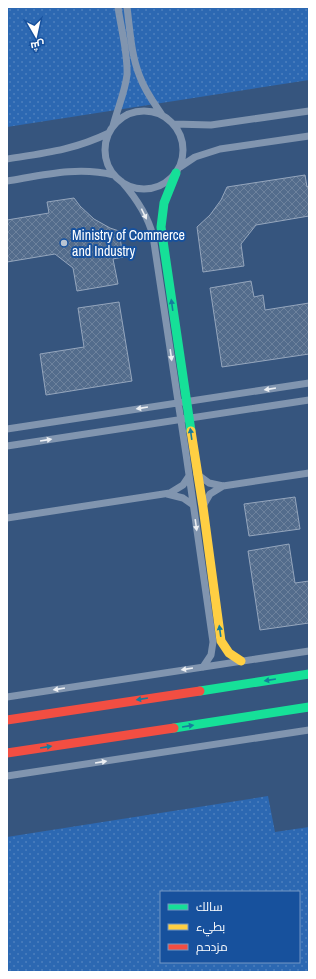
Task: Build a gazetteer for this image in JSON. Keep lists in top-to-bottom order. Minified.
{"places":["Ministry of Commerce and Industry"],"legend":["سالك","بطيء","مزدحم"],"north":"bottom"}
